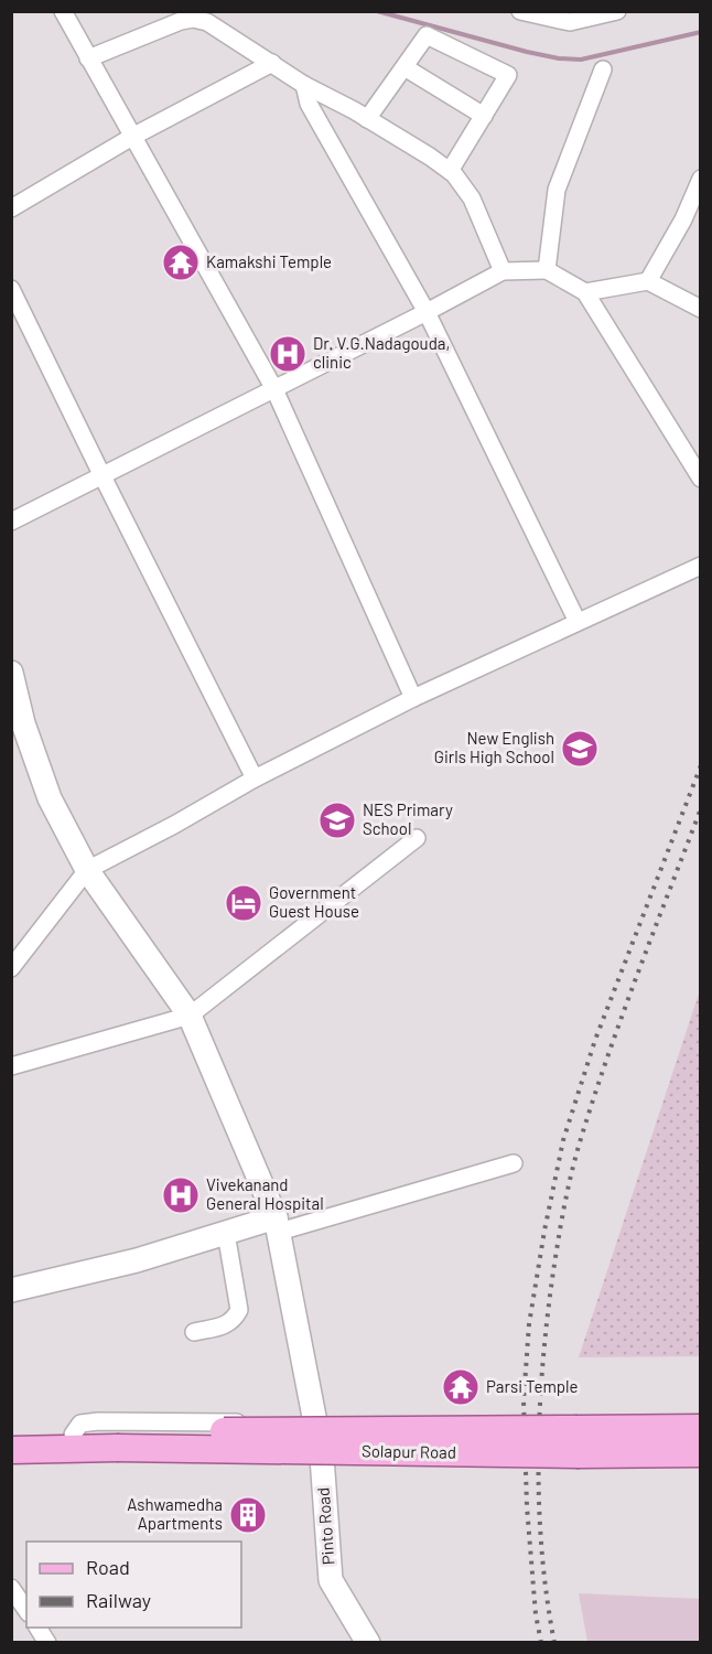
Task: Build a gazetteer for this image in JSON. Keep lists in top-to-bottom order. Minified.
{"streets":{"main road":["Solapur Road"],"street":["Pinto Road"]},"places":{"temple":["Kamakshi Temple","Parsi Temple"],"hospital":["Dr. V.G.Nadagouda, clinic","Vivekanand General Hospital"],"school or university":["New English Girls High School","NES Primary School"],"hotel":["Government Guest House"],"building":["Ashwamedha Apartments"]},"legend":["Road","Railway"]}
